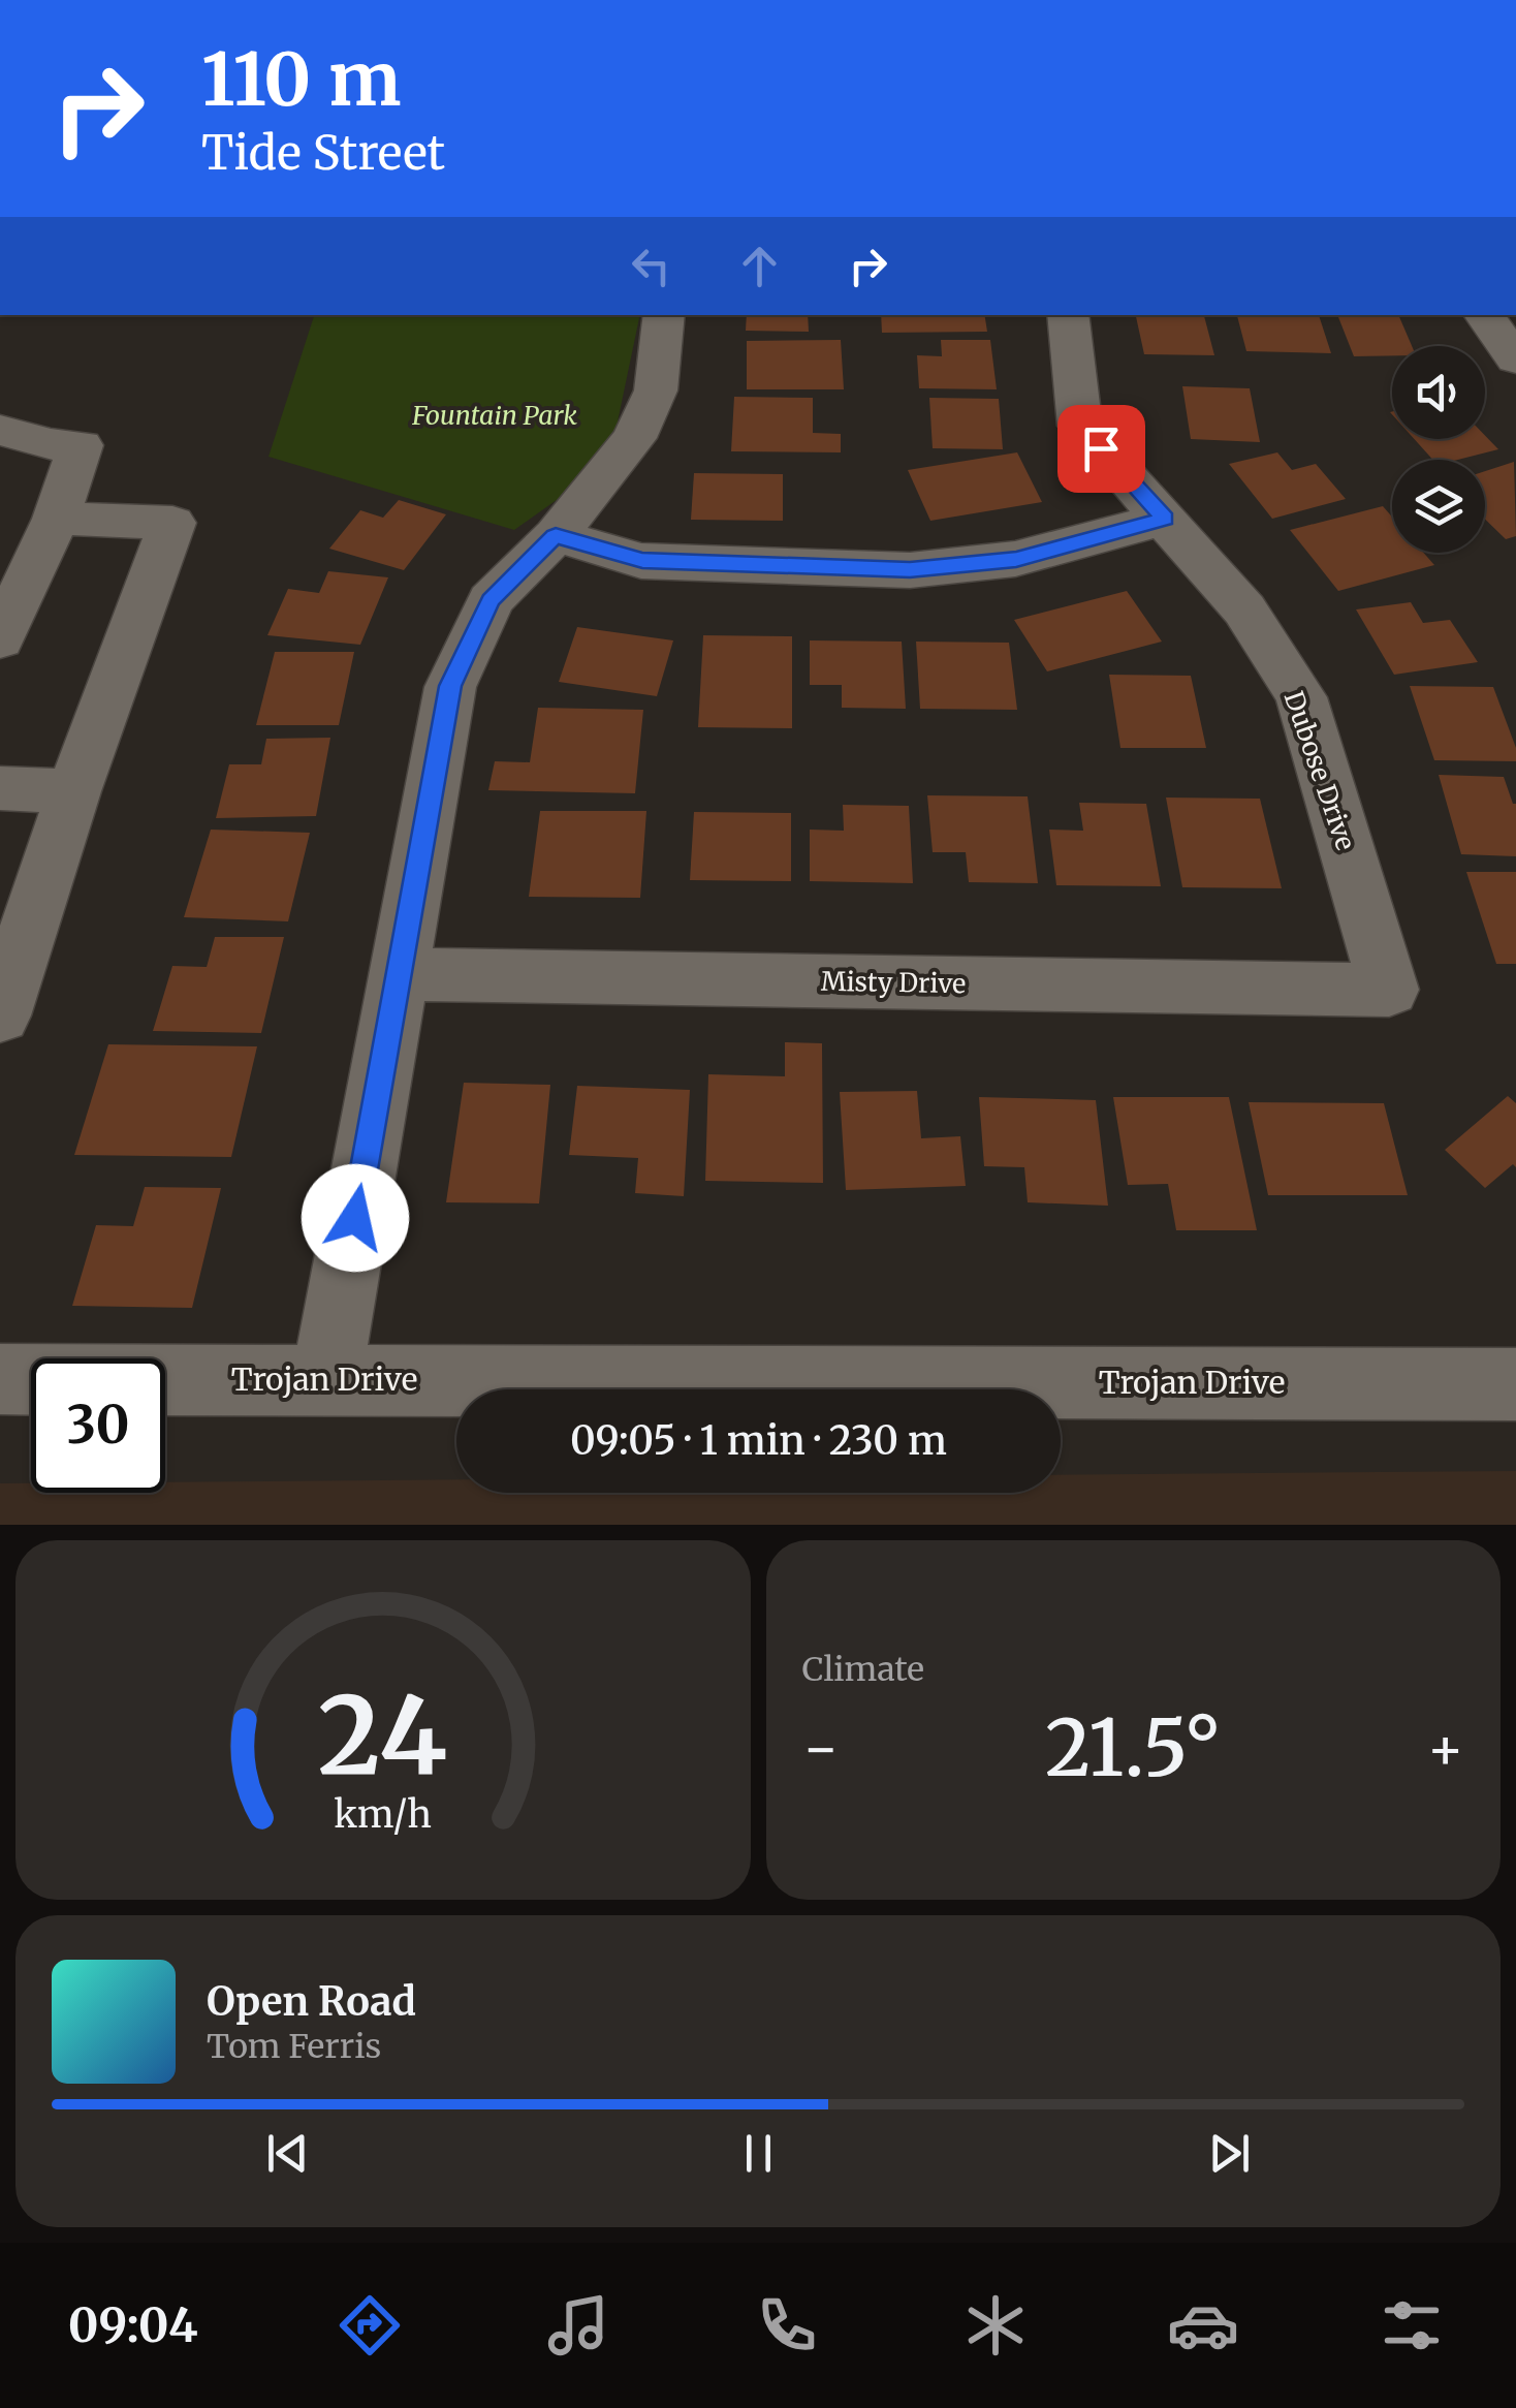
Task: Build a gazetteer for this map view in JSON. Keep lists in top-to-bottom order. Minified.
{"streets":{"street":["Dubose Drive","Misty Drive","Trojan Drive"]},"crossings":[["Dubose Drive","Misty Drive"]],"parks":["Fountain Park"],"page":{"turn":["110 m","Tide Street"],"limit":"30","trip":"09:05 · 1 min · 230 m","tile":"Climate","heat":["−","21.5°","+"],"song":["Open Road","Tom Ferris"],"tabs":"09:04","gauge":["24","km/h"]}}
